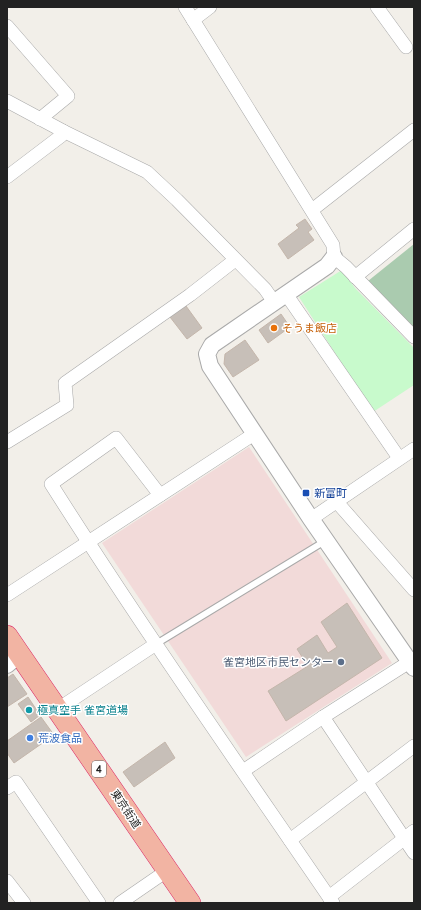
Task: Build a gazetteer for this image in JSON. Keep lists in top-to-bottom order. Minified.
{"streets":{"highway":["4","東京街道"]},"places":{"other":["そうま飯店","雀宮地区市民センター","極真空手 雀宮道場","荒波食品"],"transit":["新富町"]}}
